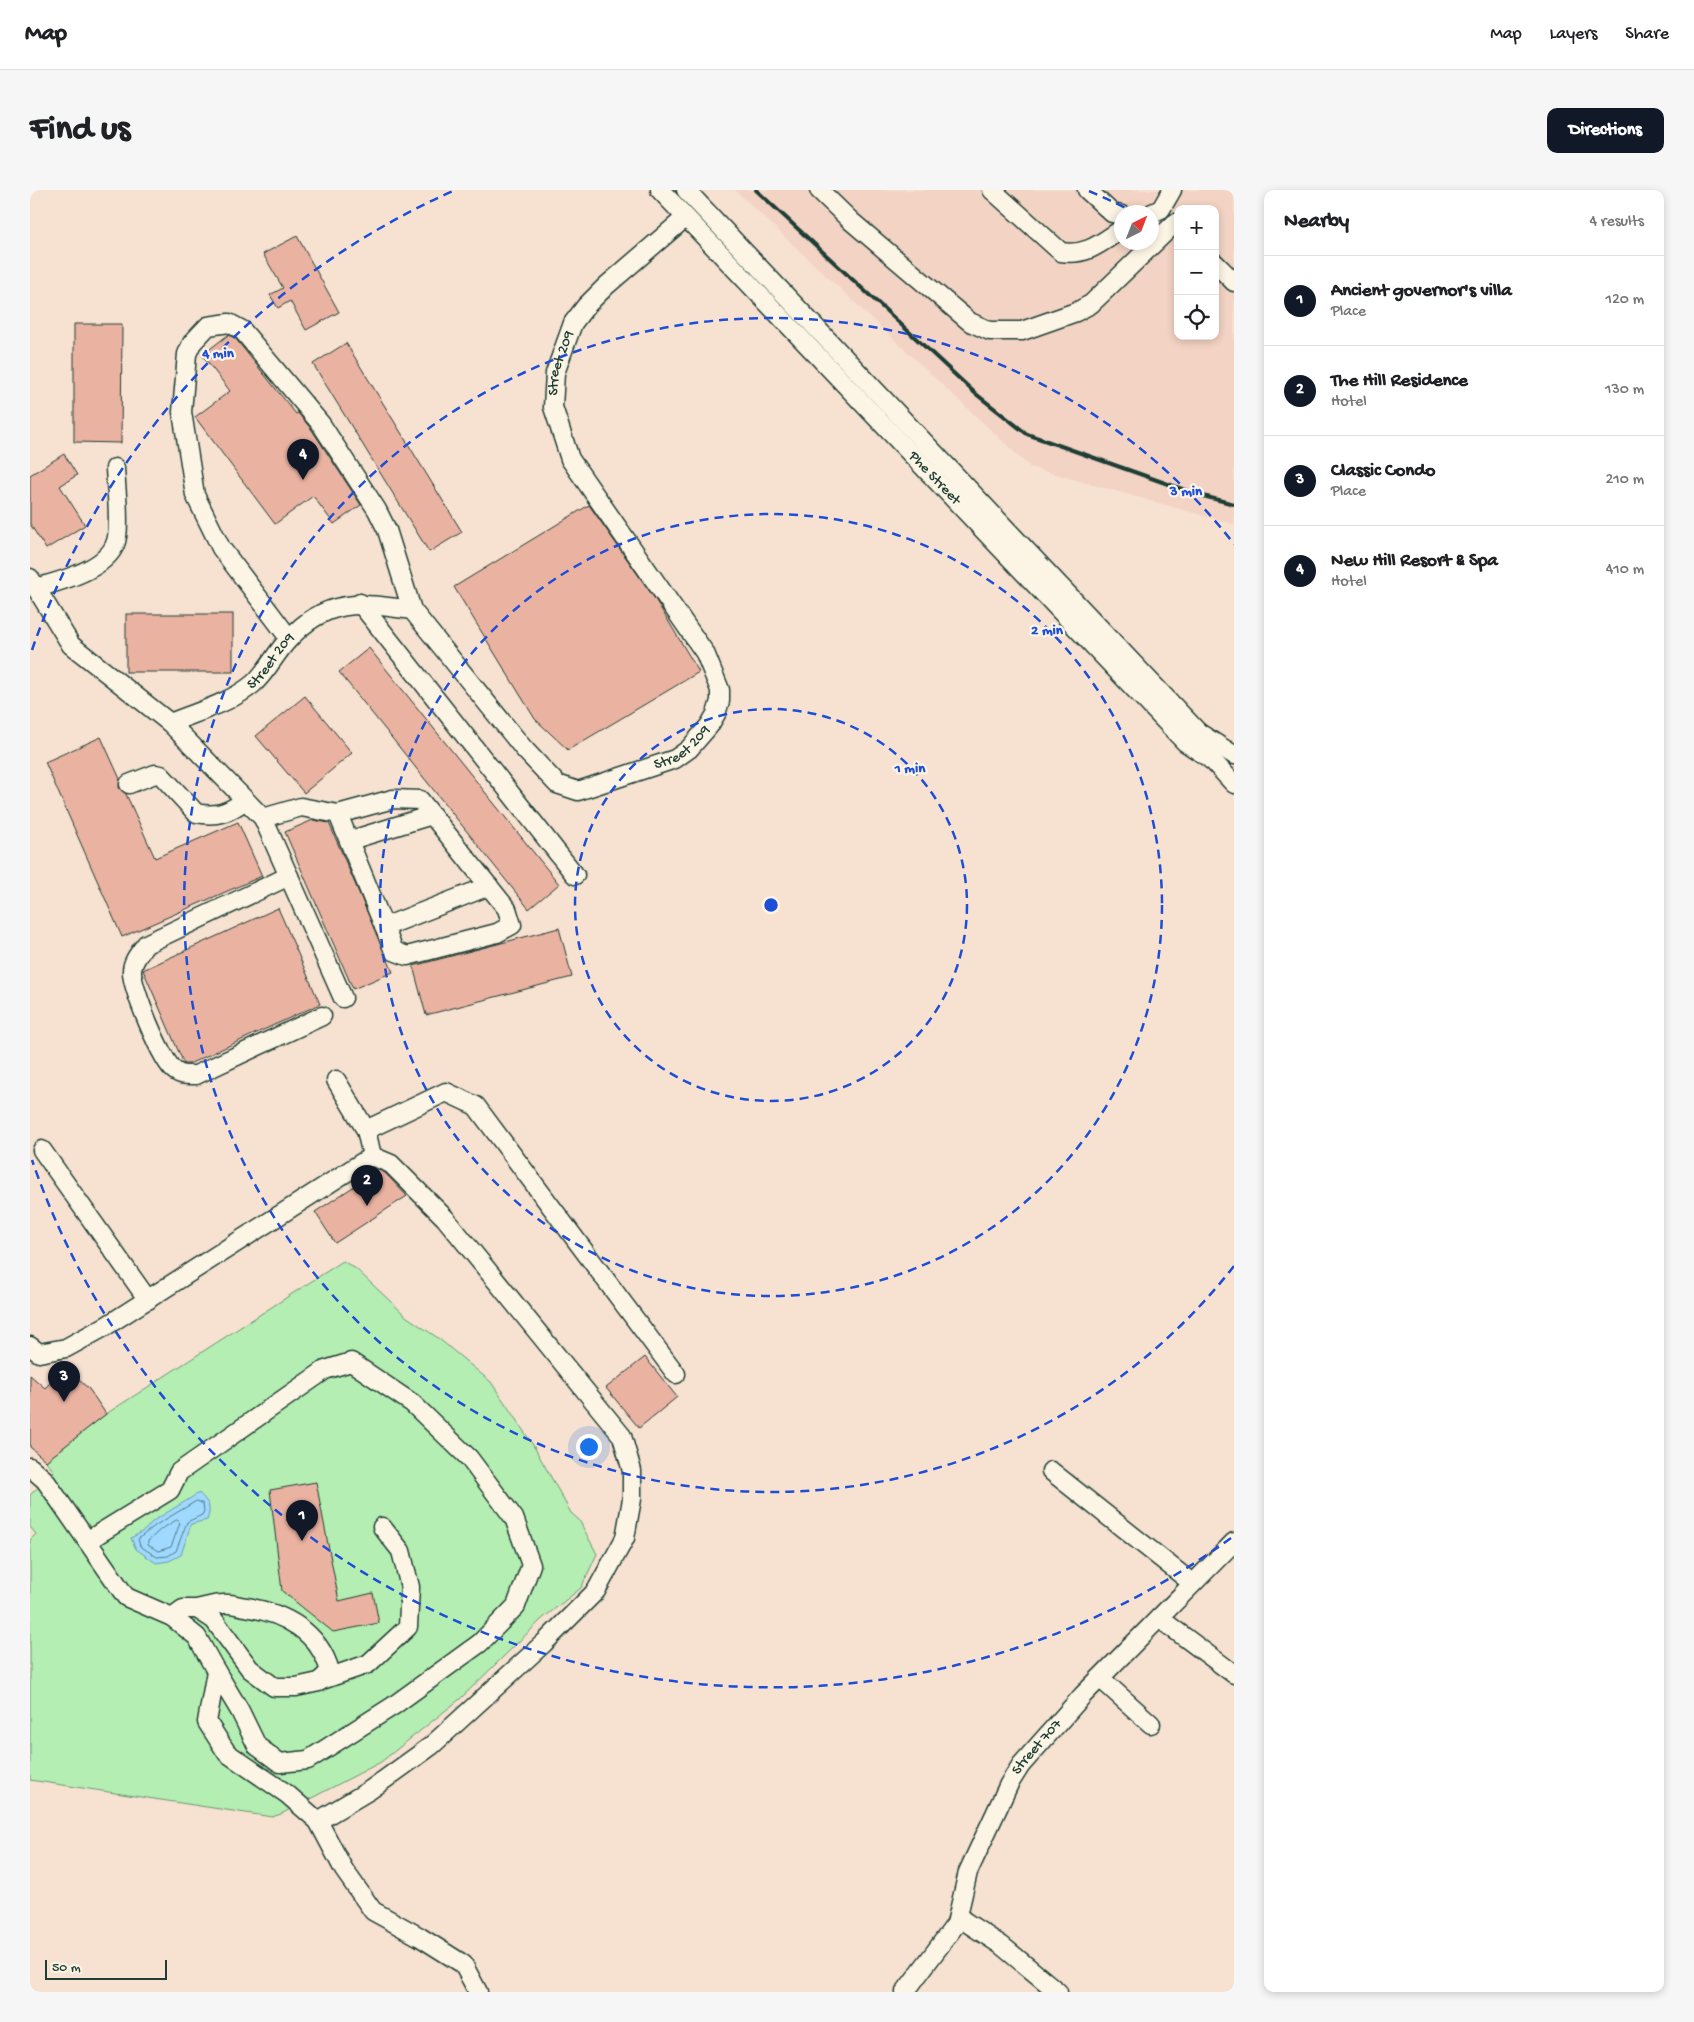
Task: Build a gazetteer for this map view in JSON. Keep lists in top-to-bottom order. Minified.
{"streets":{"street":["Street 209","Phe Street","Street 707"]},"crossings":[["Street 209","Phe Street"]],"scale_bar":"50 m","north":"top right","page":{"header":"Map","nav":["Map","Layers","Share"],"buttons":"Directions","title":"Find us","heading":["Nearby","4 results"],"map_buttons":["+","−"],"list":[{"mark":"1","name":"Ancient governor's villa","note":"Place","value":"120 m"},{"mark":"2","name":"The Hill Residence","note":"Hotel","value":"130 m"},{"mark":"3","name":"Classic Condo","note":"Place","value":"210 m"},{"mark":"4","name":"New Hill Resort & Spa","note":"Hotel","value":"410 m"}],"pins":["4","2","3","1"],"scale":"50 m"},"rings":["4 min","3 min","2 min","1 min"]}
